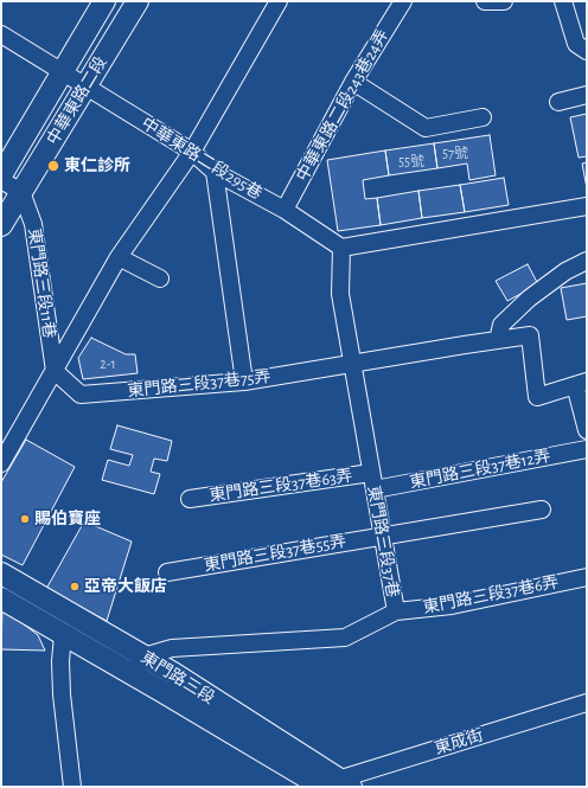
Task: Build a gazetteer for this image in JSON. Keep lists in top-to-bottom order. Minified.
{"streets":{"main road":["中華東路二段","東門路三段"],"street":["中華東路二段243巷24弄","中華東路二段295巷","東門路三段11巷","東門路三段37巷75弄","東門路三段37巷12弄","東門路三段37巷63弄","東門路三段37巷","東門路三段37巷55弄","東門路三段37巷6弄","東成街"]},"crossings":[["中華東路二段","中華東路二段295巷"],["中華東路二段","東門路三段11巷"],["中華東路二段243巷24弄","中華東路二段295巷"],["中華東路二段295巷","東門路三段11巷"],["中華東路二段295巷","東門路三段37巷"],["東門路三段11巷","東門路三段37巷75弄"],["東門路三段37巷75弄","東門路三段37巷"],["東門路三段37巷12弄","東門路三段37巷63弄"],["東門路三段37巷12弄","東門路三段37巷"],["東門路三段37巷63弄","東門路三段37巷"],["東門路三段37巷","東門路三段37巷55弄"],["東門路三段37巷","東門路三段37巷6弄"],["東門路三段37巷","東門路三段"],["東門路三段","東成街"]],"places":["東仁診所","賜伯寶座","亞帝大飯店"],"house_numbers":["57號","55號","2-1"]}
